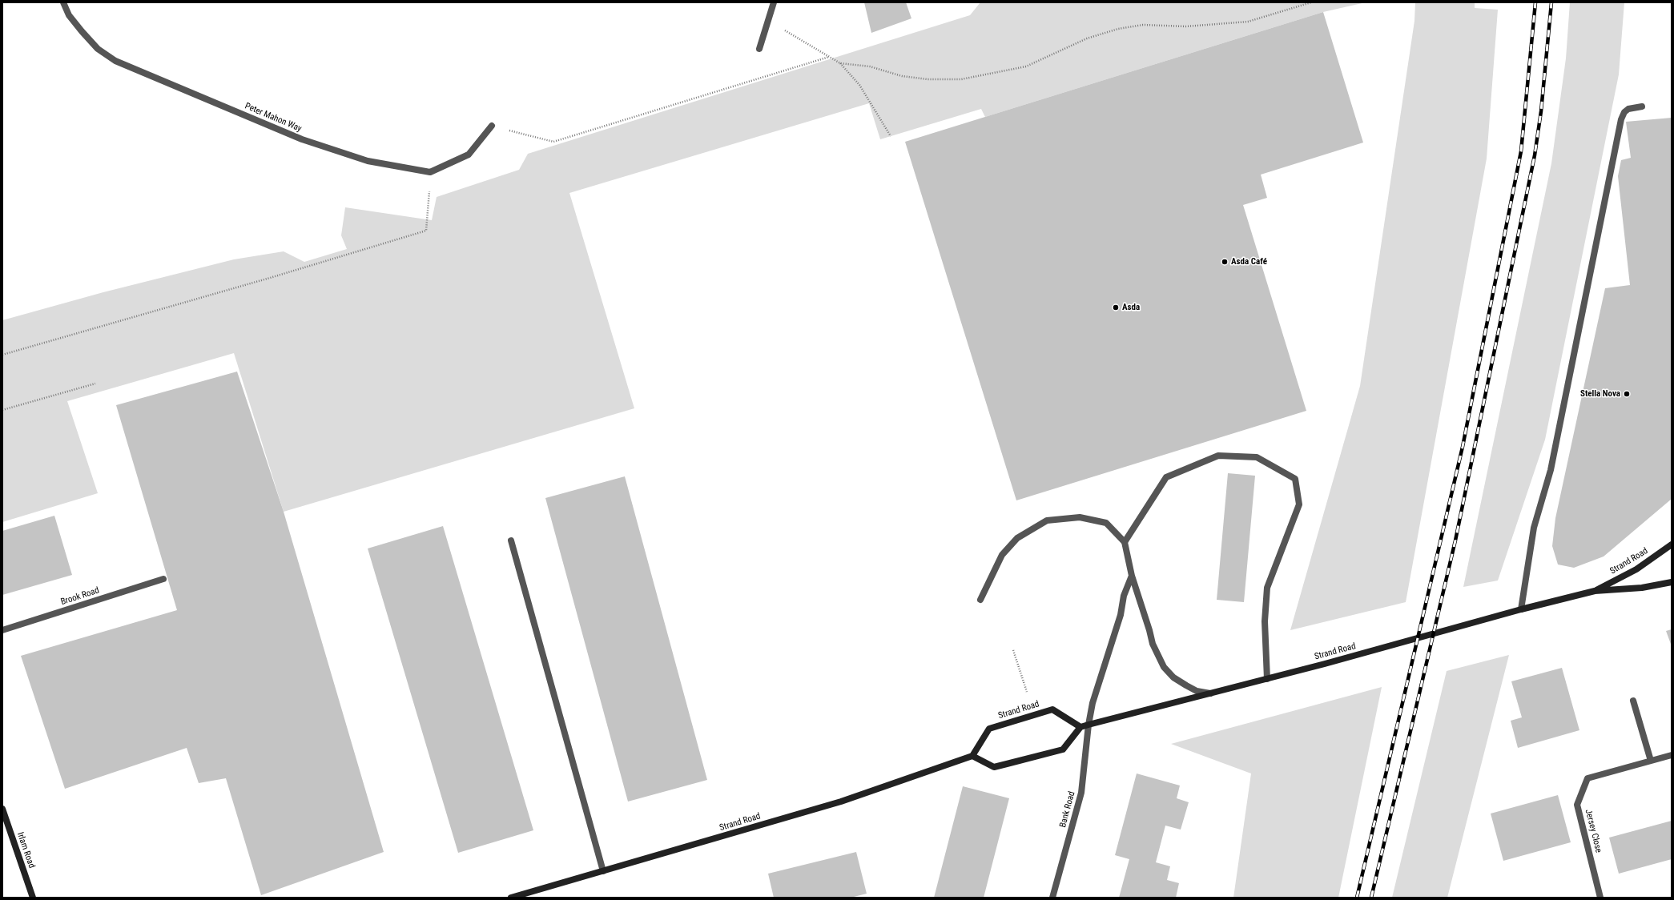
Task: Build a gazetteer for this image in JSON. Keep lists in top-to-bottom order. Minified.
{"streets":{"street":["Peter Mahon Way","Strand Road","Brook Road","Bank Road","Jersey Close","Irlam Road"]},"crossings":[["Strand Road","Bank Road"]],"places":["Asda Café","Asda","Stella Nova"]}
